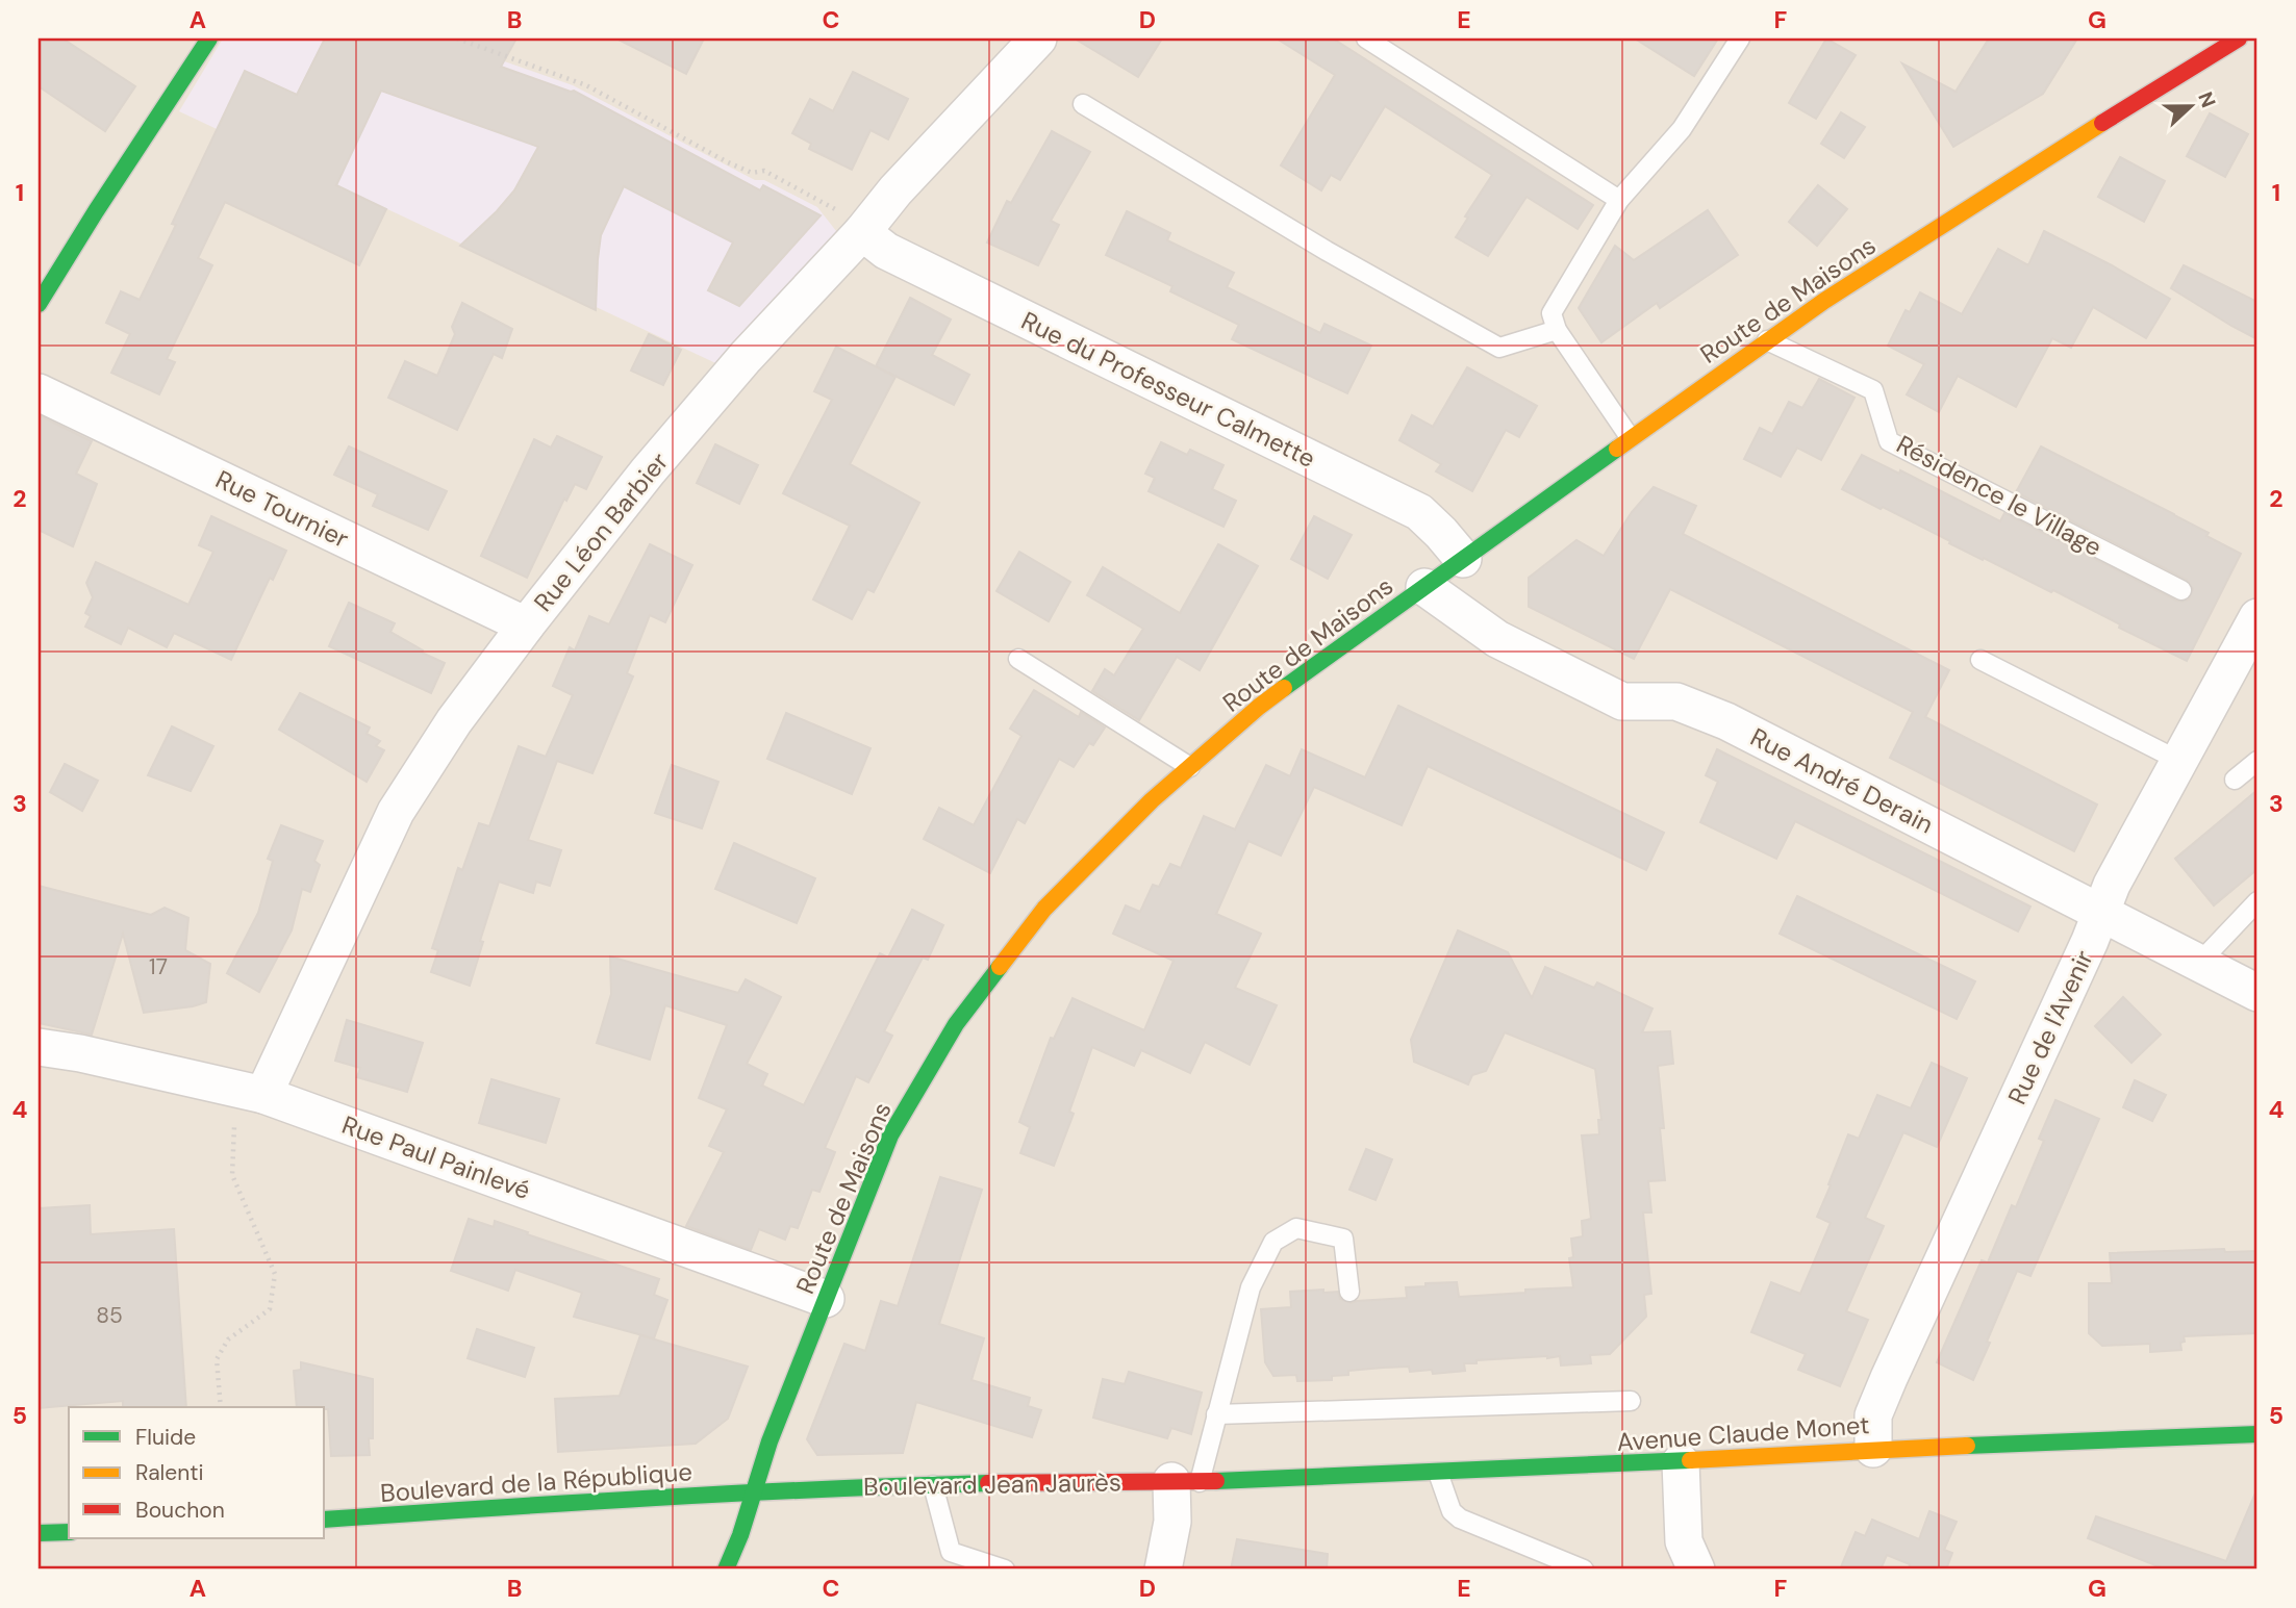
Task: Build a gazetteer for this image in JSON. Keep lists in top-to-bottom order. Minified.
{"streets":{"street":["Route de Maisons","Rue du Professeur Calmette","Rue Tournier","Rue Léon Barbier","Rue André Derain","Rue de l'Avenir","Rue Paul Painlevé","Avenue Claude Monet","Boulevard de la République","Boulevard Jean Jaurès"],"lane":["Résidence le Village"]},"crossings":[["Route de Maisons","Rue du Professeur Calmette"],["Route de Maisons","Résidence le Village"],["Route de Maisons","Rue André Derain"],["Route de Maisons","Rue Paul Painlevé"],["Route de Maisons","Boulevard de la République"],["Route de Maisons","Boulevard Jean Jaurès"],["Rue du Professeur Calmette","Rue Léon Barbier"],["Rue Tournier","Rue Léon Barbier"],["Rue Léon Barbier","Rue Paul Painlevé"],["Rue André Derain","Rue de l'Avenir"],["Rue de l'Avenir","Avenue Claude Monet"],["Avenue Claude Monet","Boulevard Jean Jaurès"],["Boulevard de la République","Boulevard Jean Jaurès"]],"house_numbers":["17","85"],"legend":["Fluide","Ralenti","Bouchon"],"north":"right","grid":{"columns":["A","B","C","D","E","F","G"],"rows":["1","2","3","4","5"]}}
